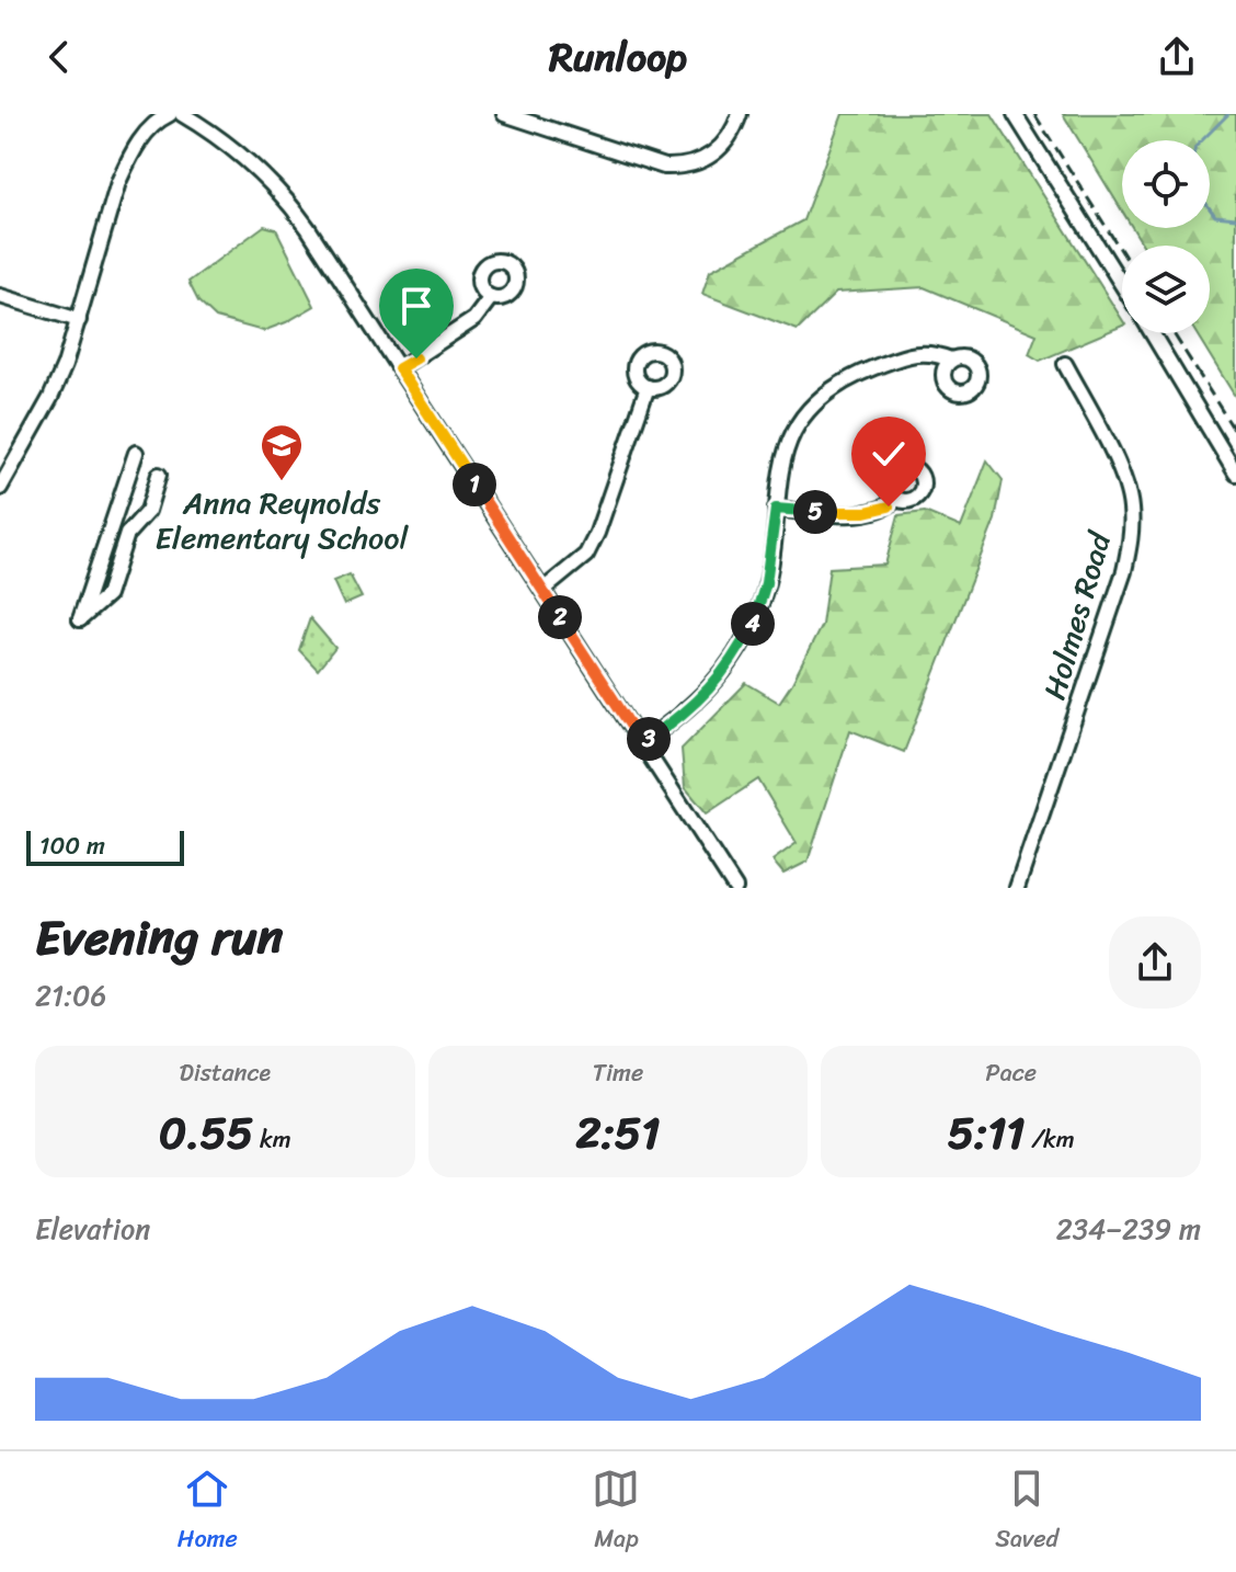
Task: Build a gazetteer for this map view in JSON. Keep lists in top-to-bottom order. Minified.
{"streets":{"street":["Holmes Road"]},"places":{"school or university":["Anna Reynolds Elementary School"]},"scale_bar":"100 m","page":{"header":"Runloop","pins":["1","5","2","4","3"],"scale":"100 m","heading":["Evening run","21:06"],"stats":[["Distance","0.55 km"],["Time","2:51"],["Pace","5:11 /km"]],"chart":["Elevation","234–239 m"],"tabs":["Home","Map","Saved"]}}
